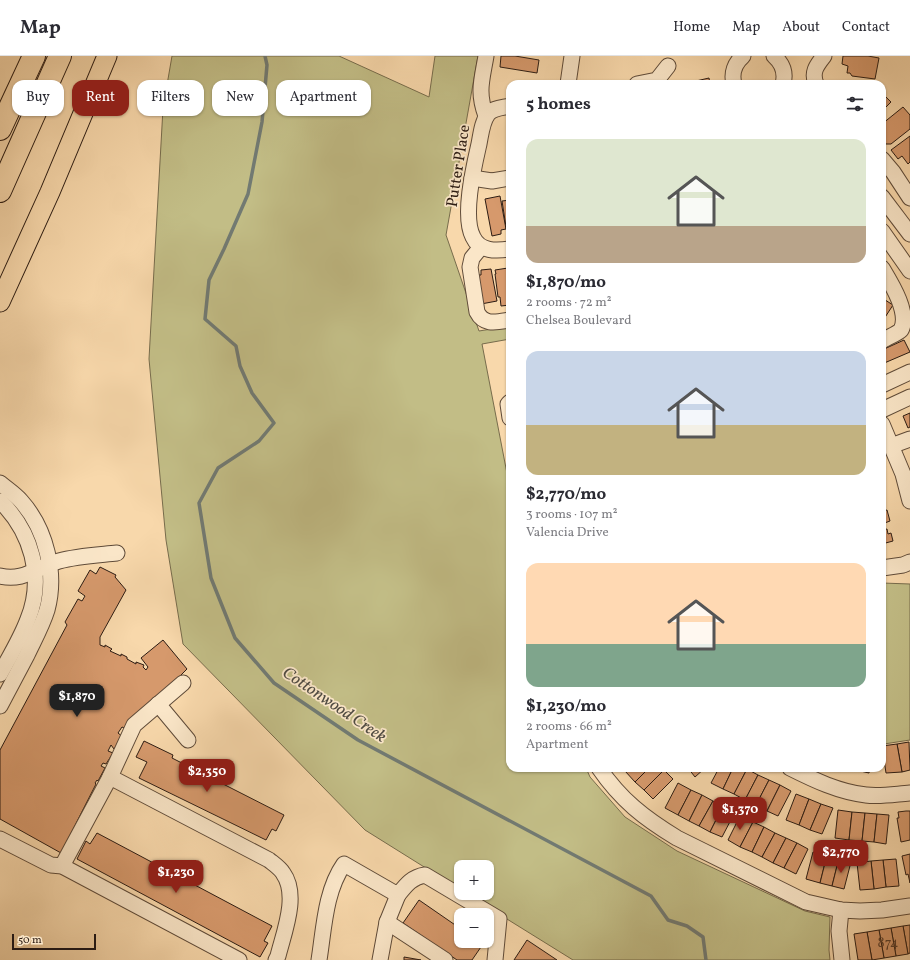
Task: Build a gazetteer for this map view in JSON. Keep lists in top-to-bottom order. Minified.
{"streets":{"street":["Putter Place"]},"water":["Cottonwood Creek"],"house_numbers":["874"],"scale_bar":"50 m","page":{"header":"Map","nav":["Home","Map","About","Contact"],"chip":["Buy","Rent","Filters","New","Apartment"],"heading":"5 homes","list":[{"name":"$1,870/mo","note":"2 rooms · 72 m² · Chelsea Boulevard"},{"name":"$2,770/mo","note":"3 rooms · 107 m² · Valencia Drive"},{"name":"$1,230/mo","note":"2 rooms · 66 m² · Apartment"}],"price":["$1,870","$2,350","$1,370","$2,770","$1,230"],"map_buttons":["+","−"],"scale":"50 m"}}
